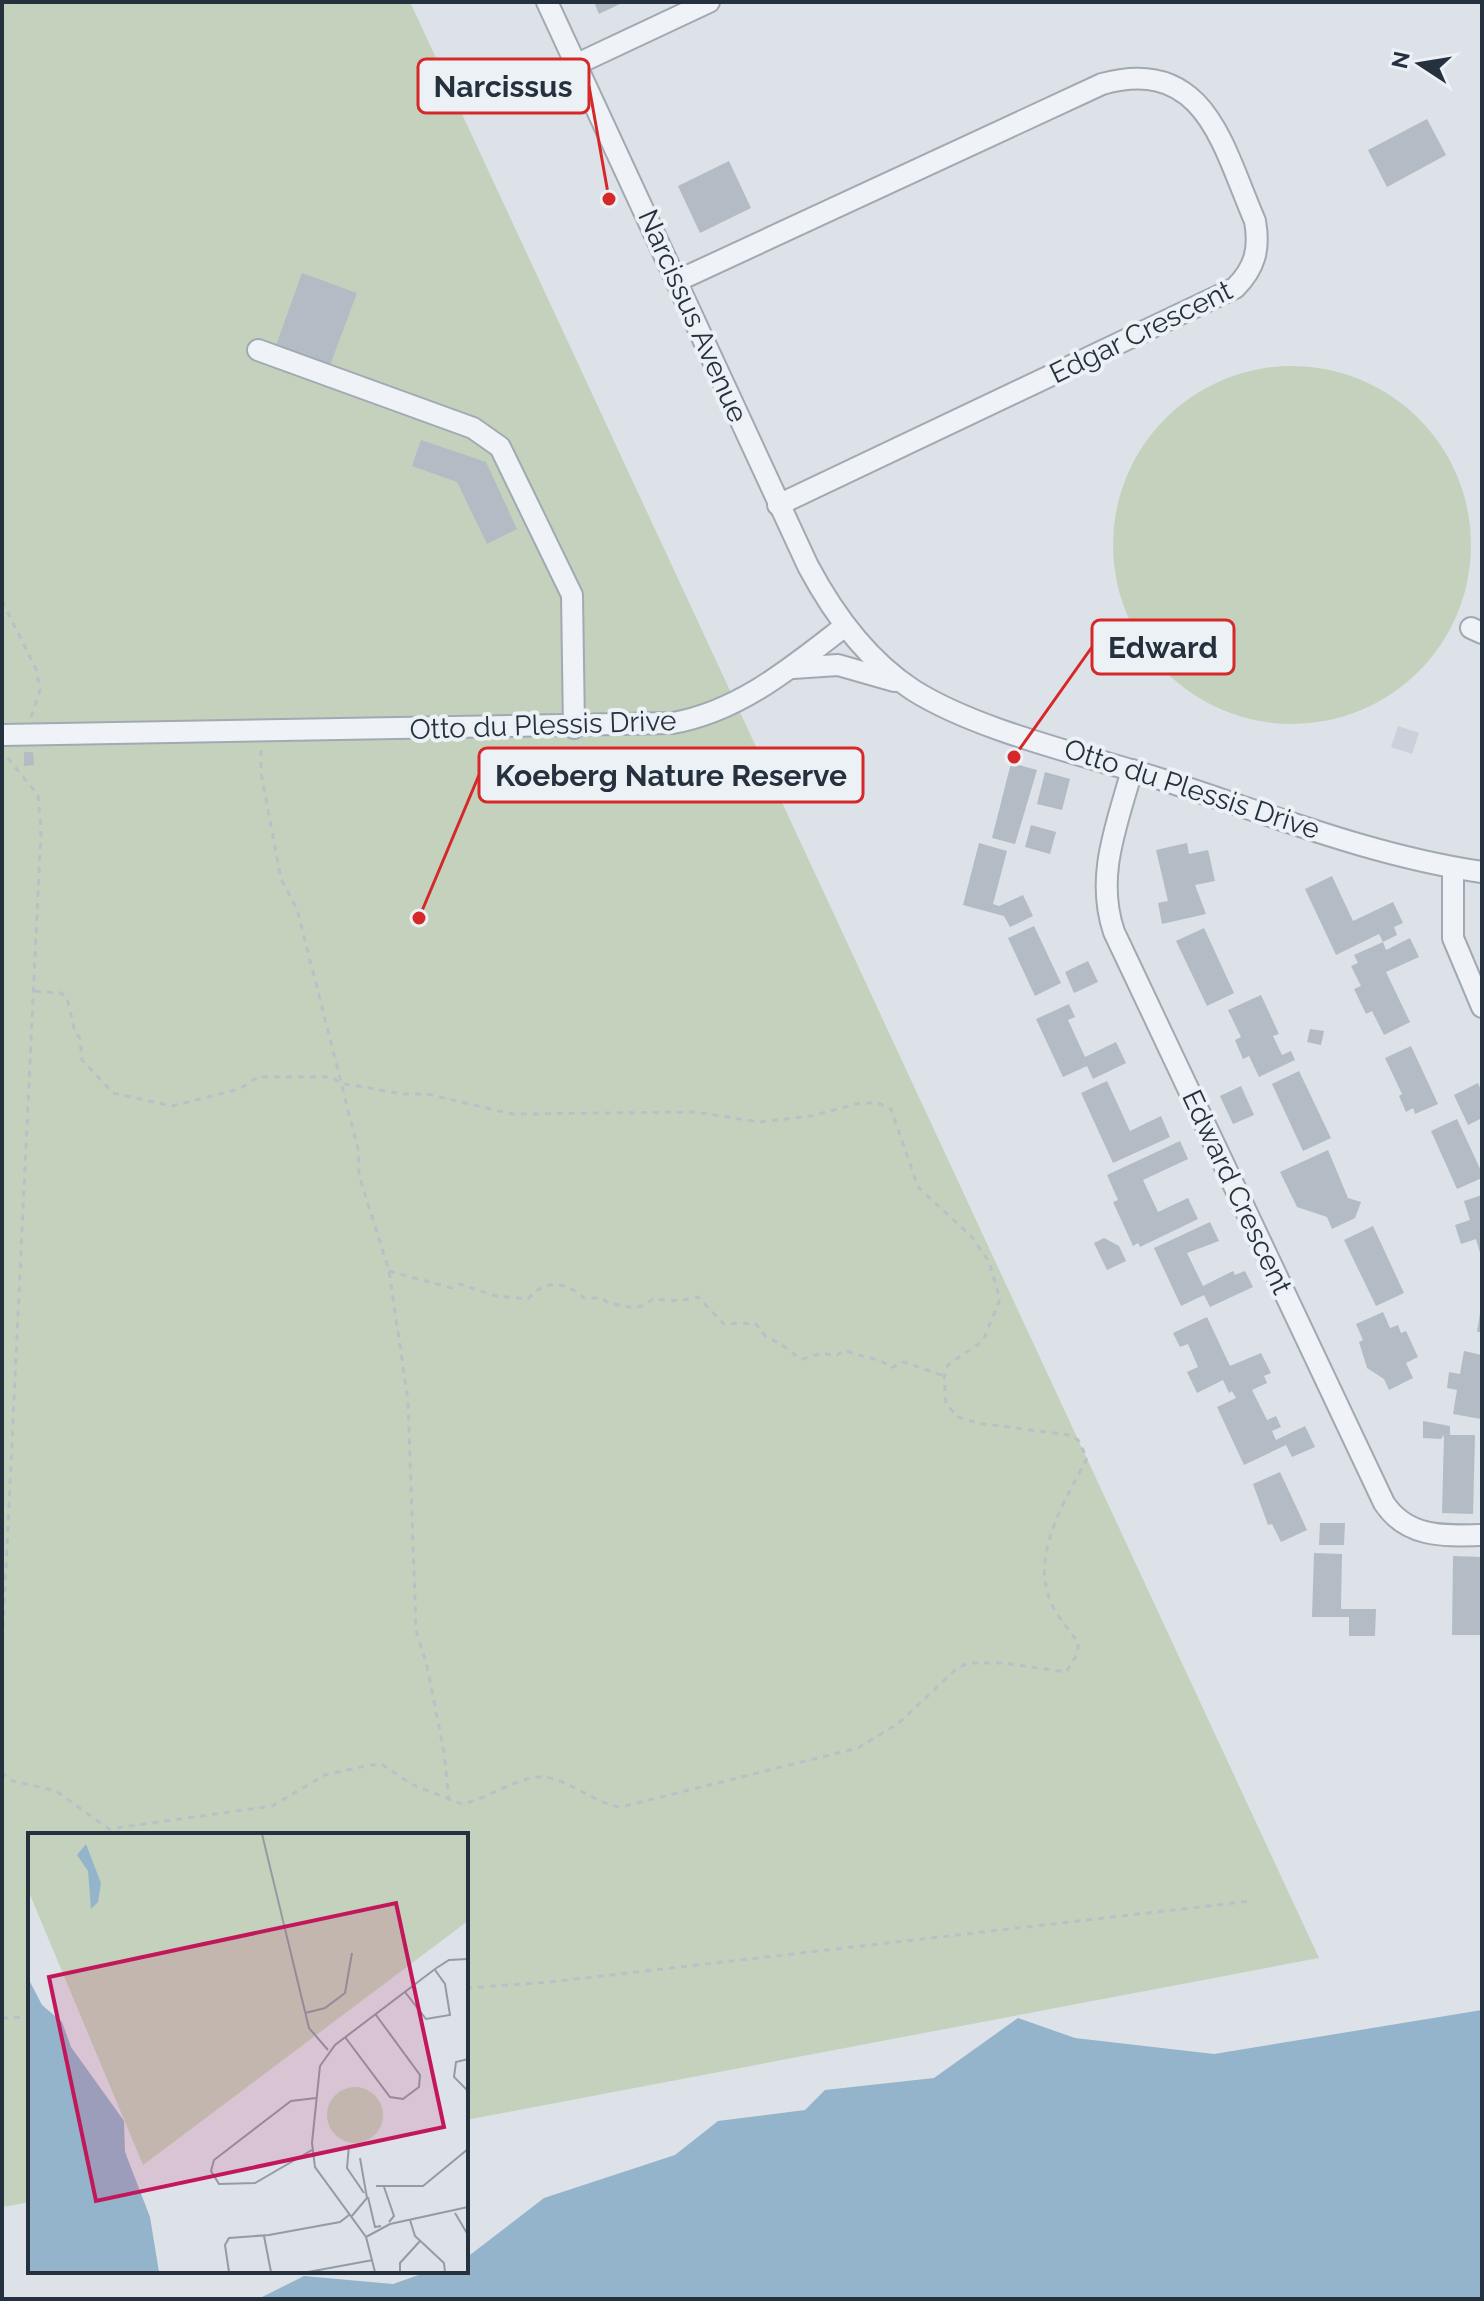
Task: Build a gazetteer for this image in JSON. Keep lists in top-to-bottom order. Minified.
{"streets":{"street":["Narcissus Avenue","Edgar Crescent","Otto du Plessis Drive","Edward Crescent"]},"crossings":[["Narcissus Avenue","Edgar Crescent"],["Narcissus Avenue","Otto du Plessis Drive"],["Otto du Plessis Drive","Edward Crescent"]],"places":["Narcissus","Edward","Koeberg Nature Reserve"],"north":"left"}
